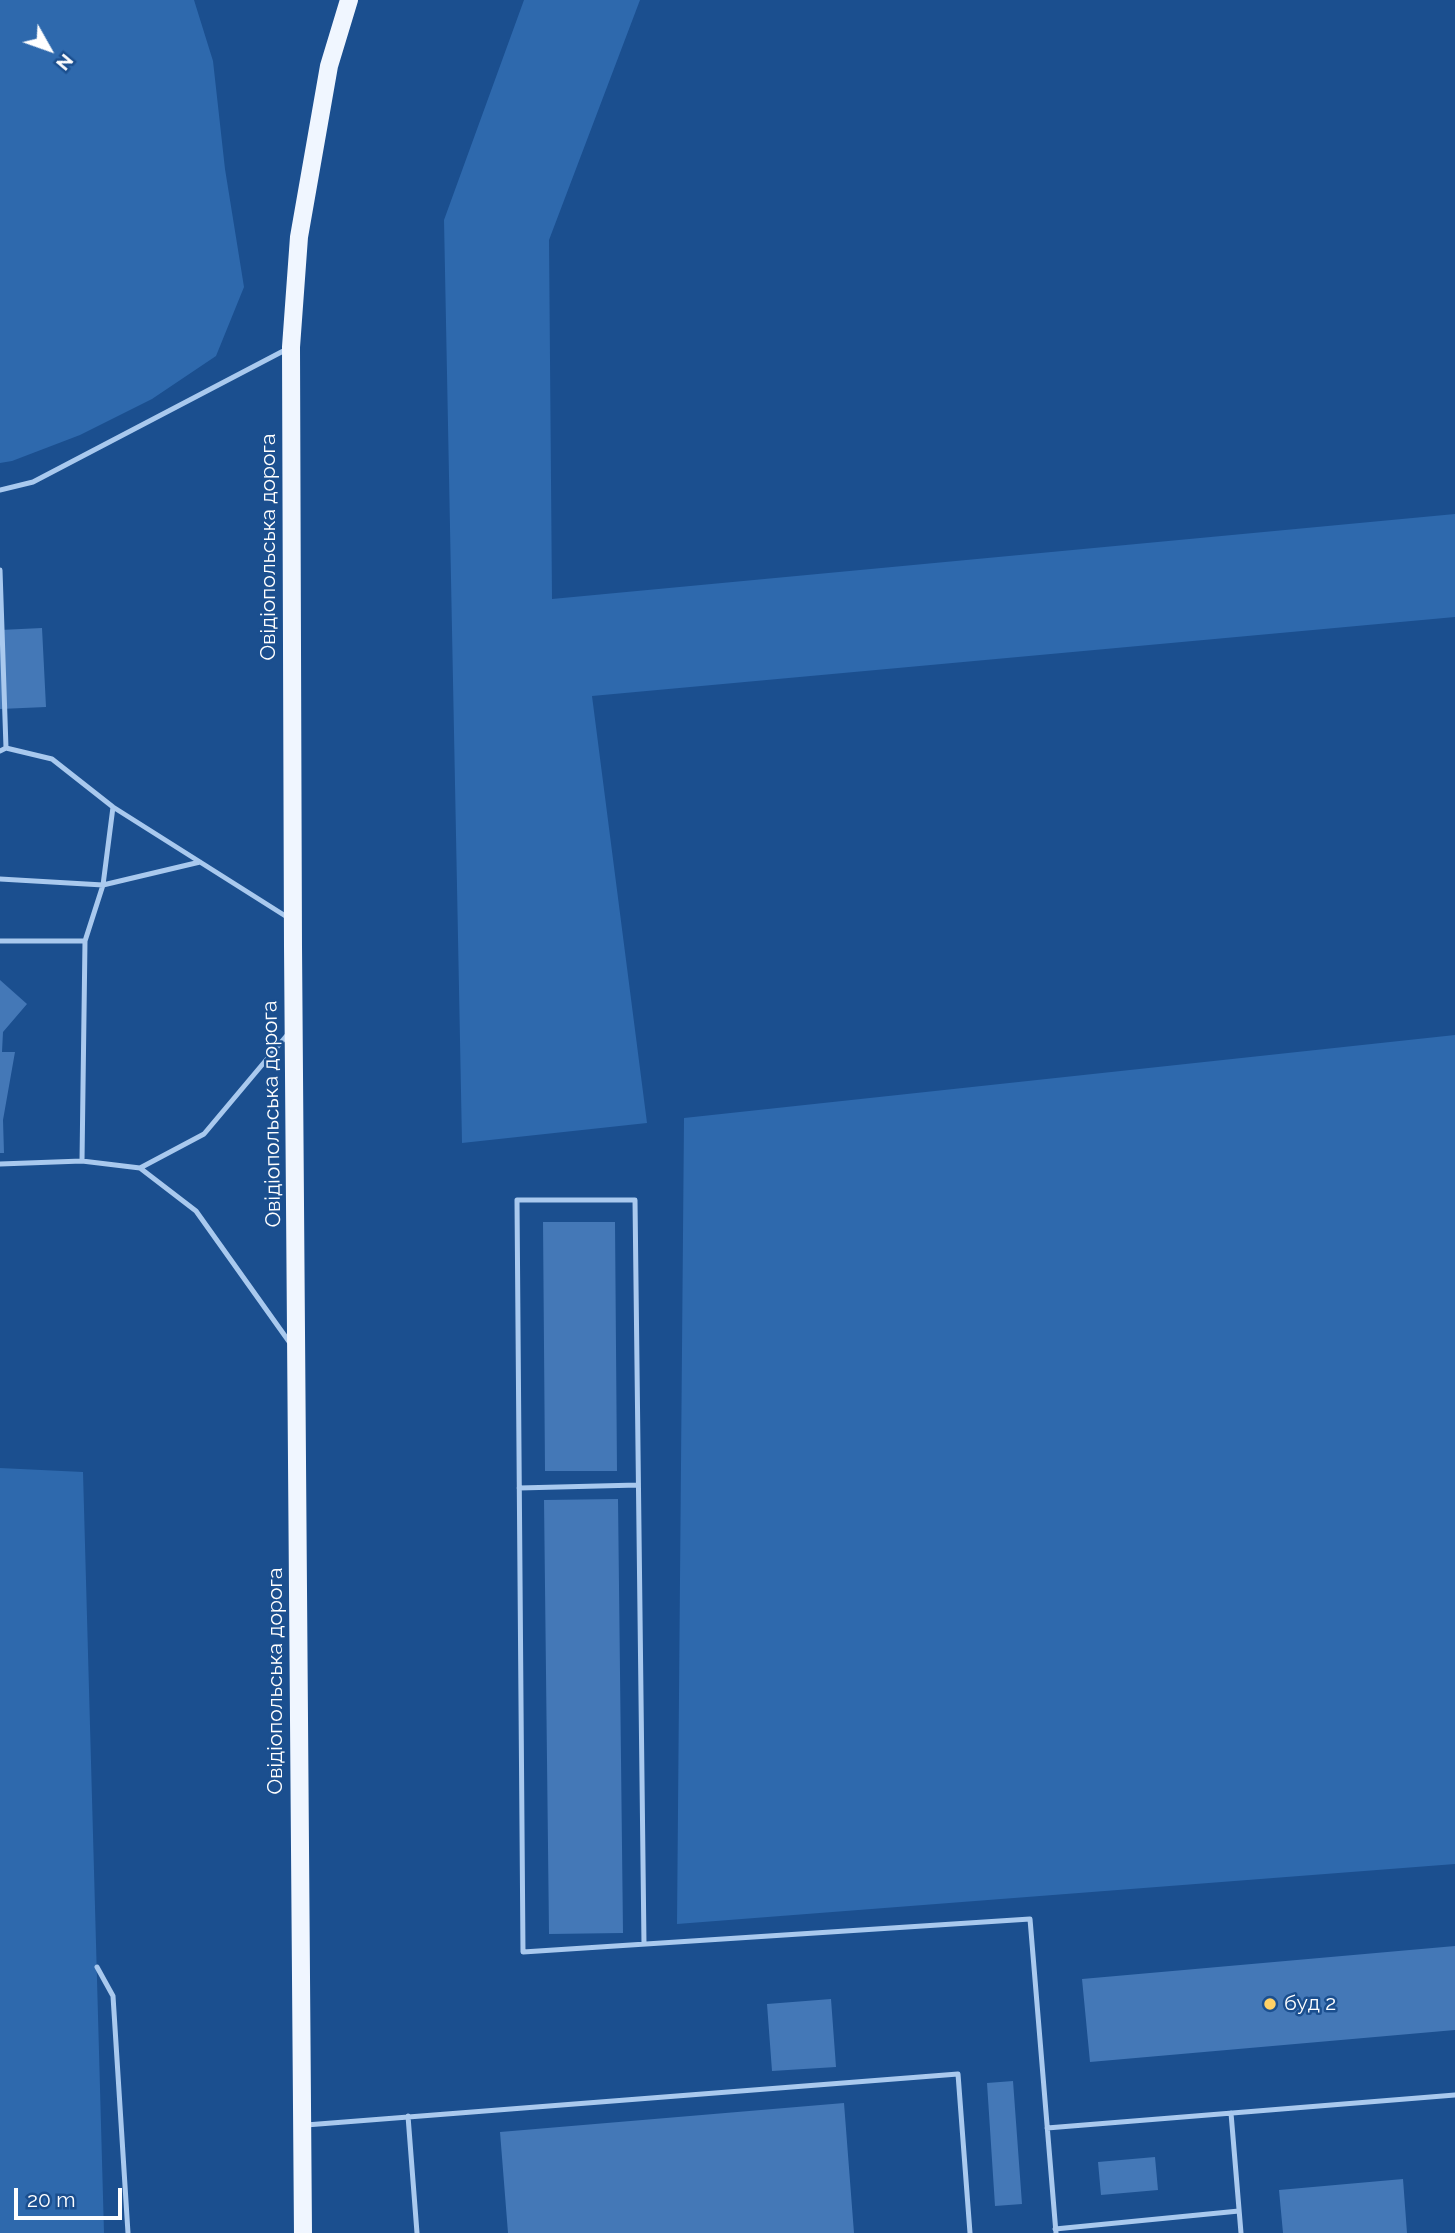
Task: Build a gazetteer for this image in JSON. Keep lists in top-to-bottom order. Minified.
{"streets":{"main road":["Овідіопольська дорога"]},"places":["буд 2"],"scale_bar":"20 m","north":"bottom right"}
